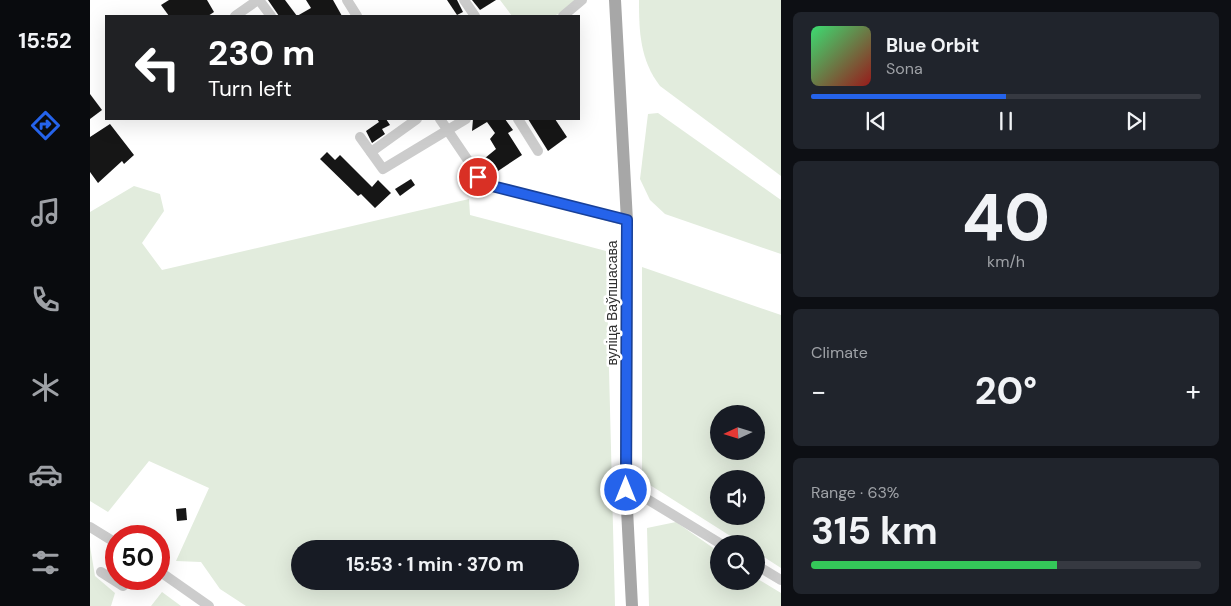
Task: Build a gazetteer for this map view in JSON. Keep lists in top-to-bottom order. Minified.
{"streets":{"main road":["вуліца Ваўпшасава"]},"north":"left","page":{"tabs":"15:52","turn":["230 m","Turn left"],"song":["Blue Orbit","Sona"],"tile":[["40","km/h"],"Climate",["Range · 63%","315 km"]],"heat":["−","20°","+"],"limit":"50","trip":"15:53 · 1 min · 370 m"}}
